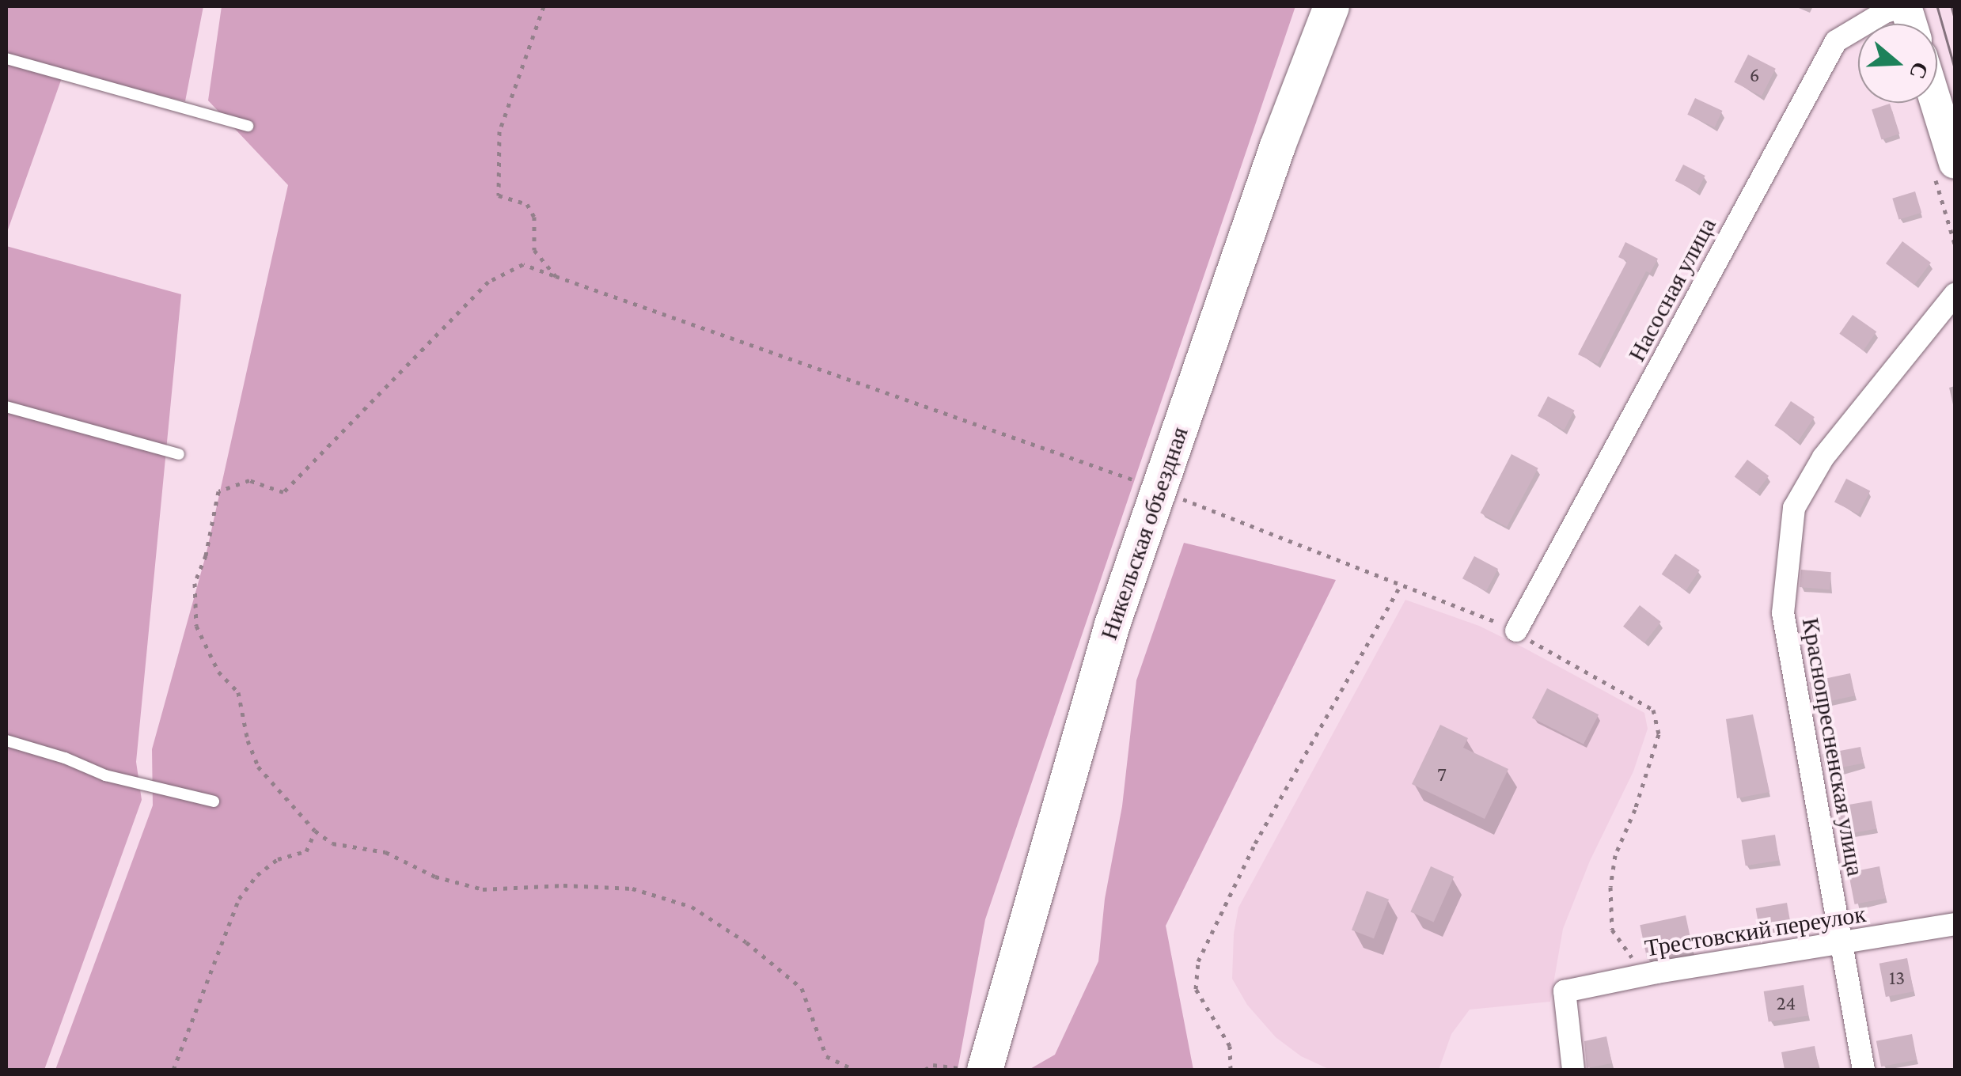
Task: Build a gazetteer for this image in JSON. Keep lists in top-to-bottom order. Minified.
{"streets":{"main road":["Никельская объездная"],"street":["Насосная улица","Краснопресненская улица","Трестовский переулок"]},"crossings":[["Краснопресненская улица","Трестовский переулок"]],"house_numbers":["6","7","13","24"],"north":"right"}
